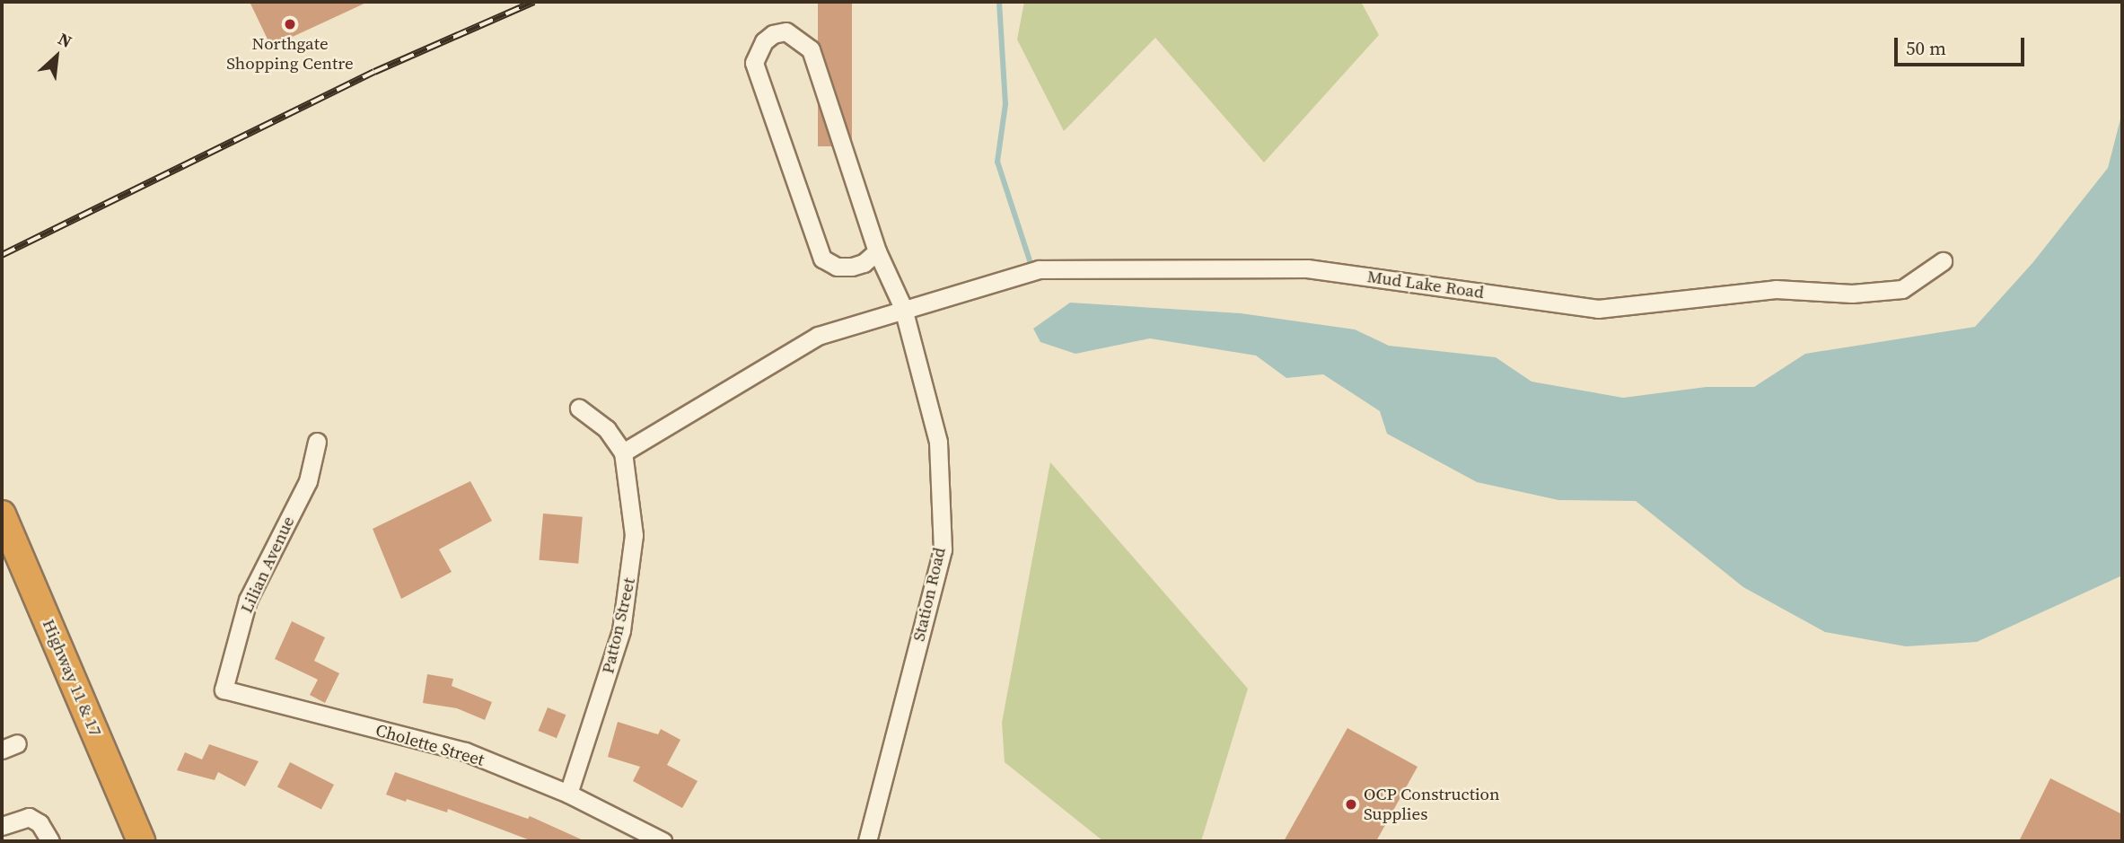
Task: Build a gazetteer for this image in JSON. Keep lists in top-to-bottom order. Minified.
{"streets":{"highway":["Highway 11 & 17"],"street":["Mud Lake Road","Lilian Avenue","Station Road","Patton Street","Cholette Street"]},"crossings":[["Mud Lake Road","Station Road"],["Lilian Avenue","Cholette Street"],["Patton Street","Cholette Street"]],"places":["Northgate Shopping Centre","OCP Construction Supplies"],"scale_bar":"50 m","north":"top right"}
